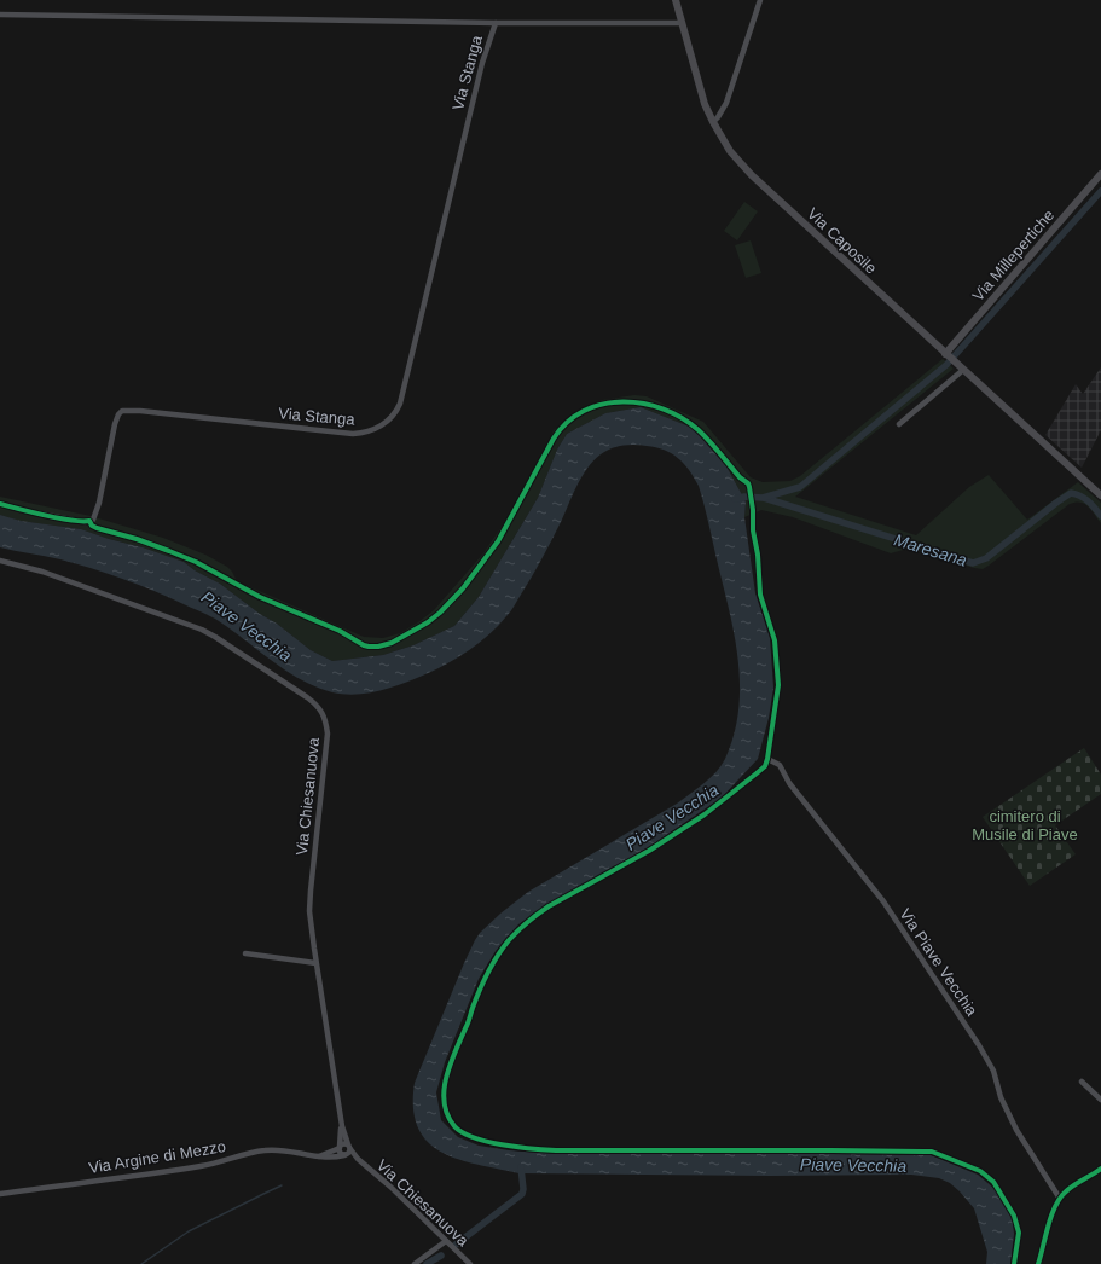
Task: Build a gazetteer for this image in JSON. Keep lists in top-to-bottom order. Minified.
{"streets":{"street":["Via Stanga","Via Caposile","Via Millepertiche","Via Chiesanuova","Via Piave Vecchia","Via Argine di Mezzo"]},"crossings":[["Via Stanga","Via Caposile"],["Via Caposile","Via Millepertiche"],["Via Chiesanuova","Via Argine di Mezzo"]],"water":["Maresana","Piave Vecchia"],"parks":["cimitero di Musile di Piave"]}
